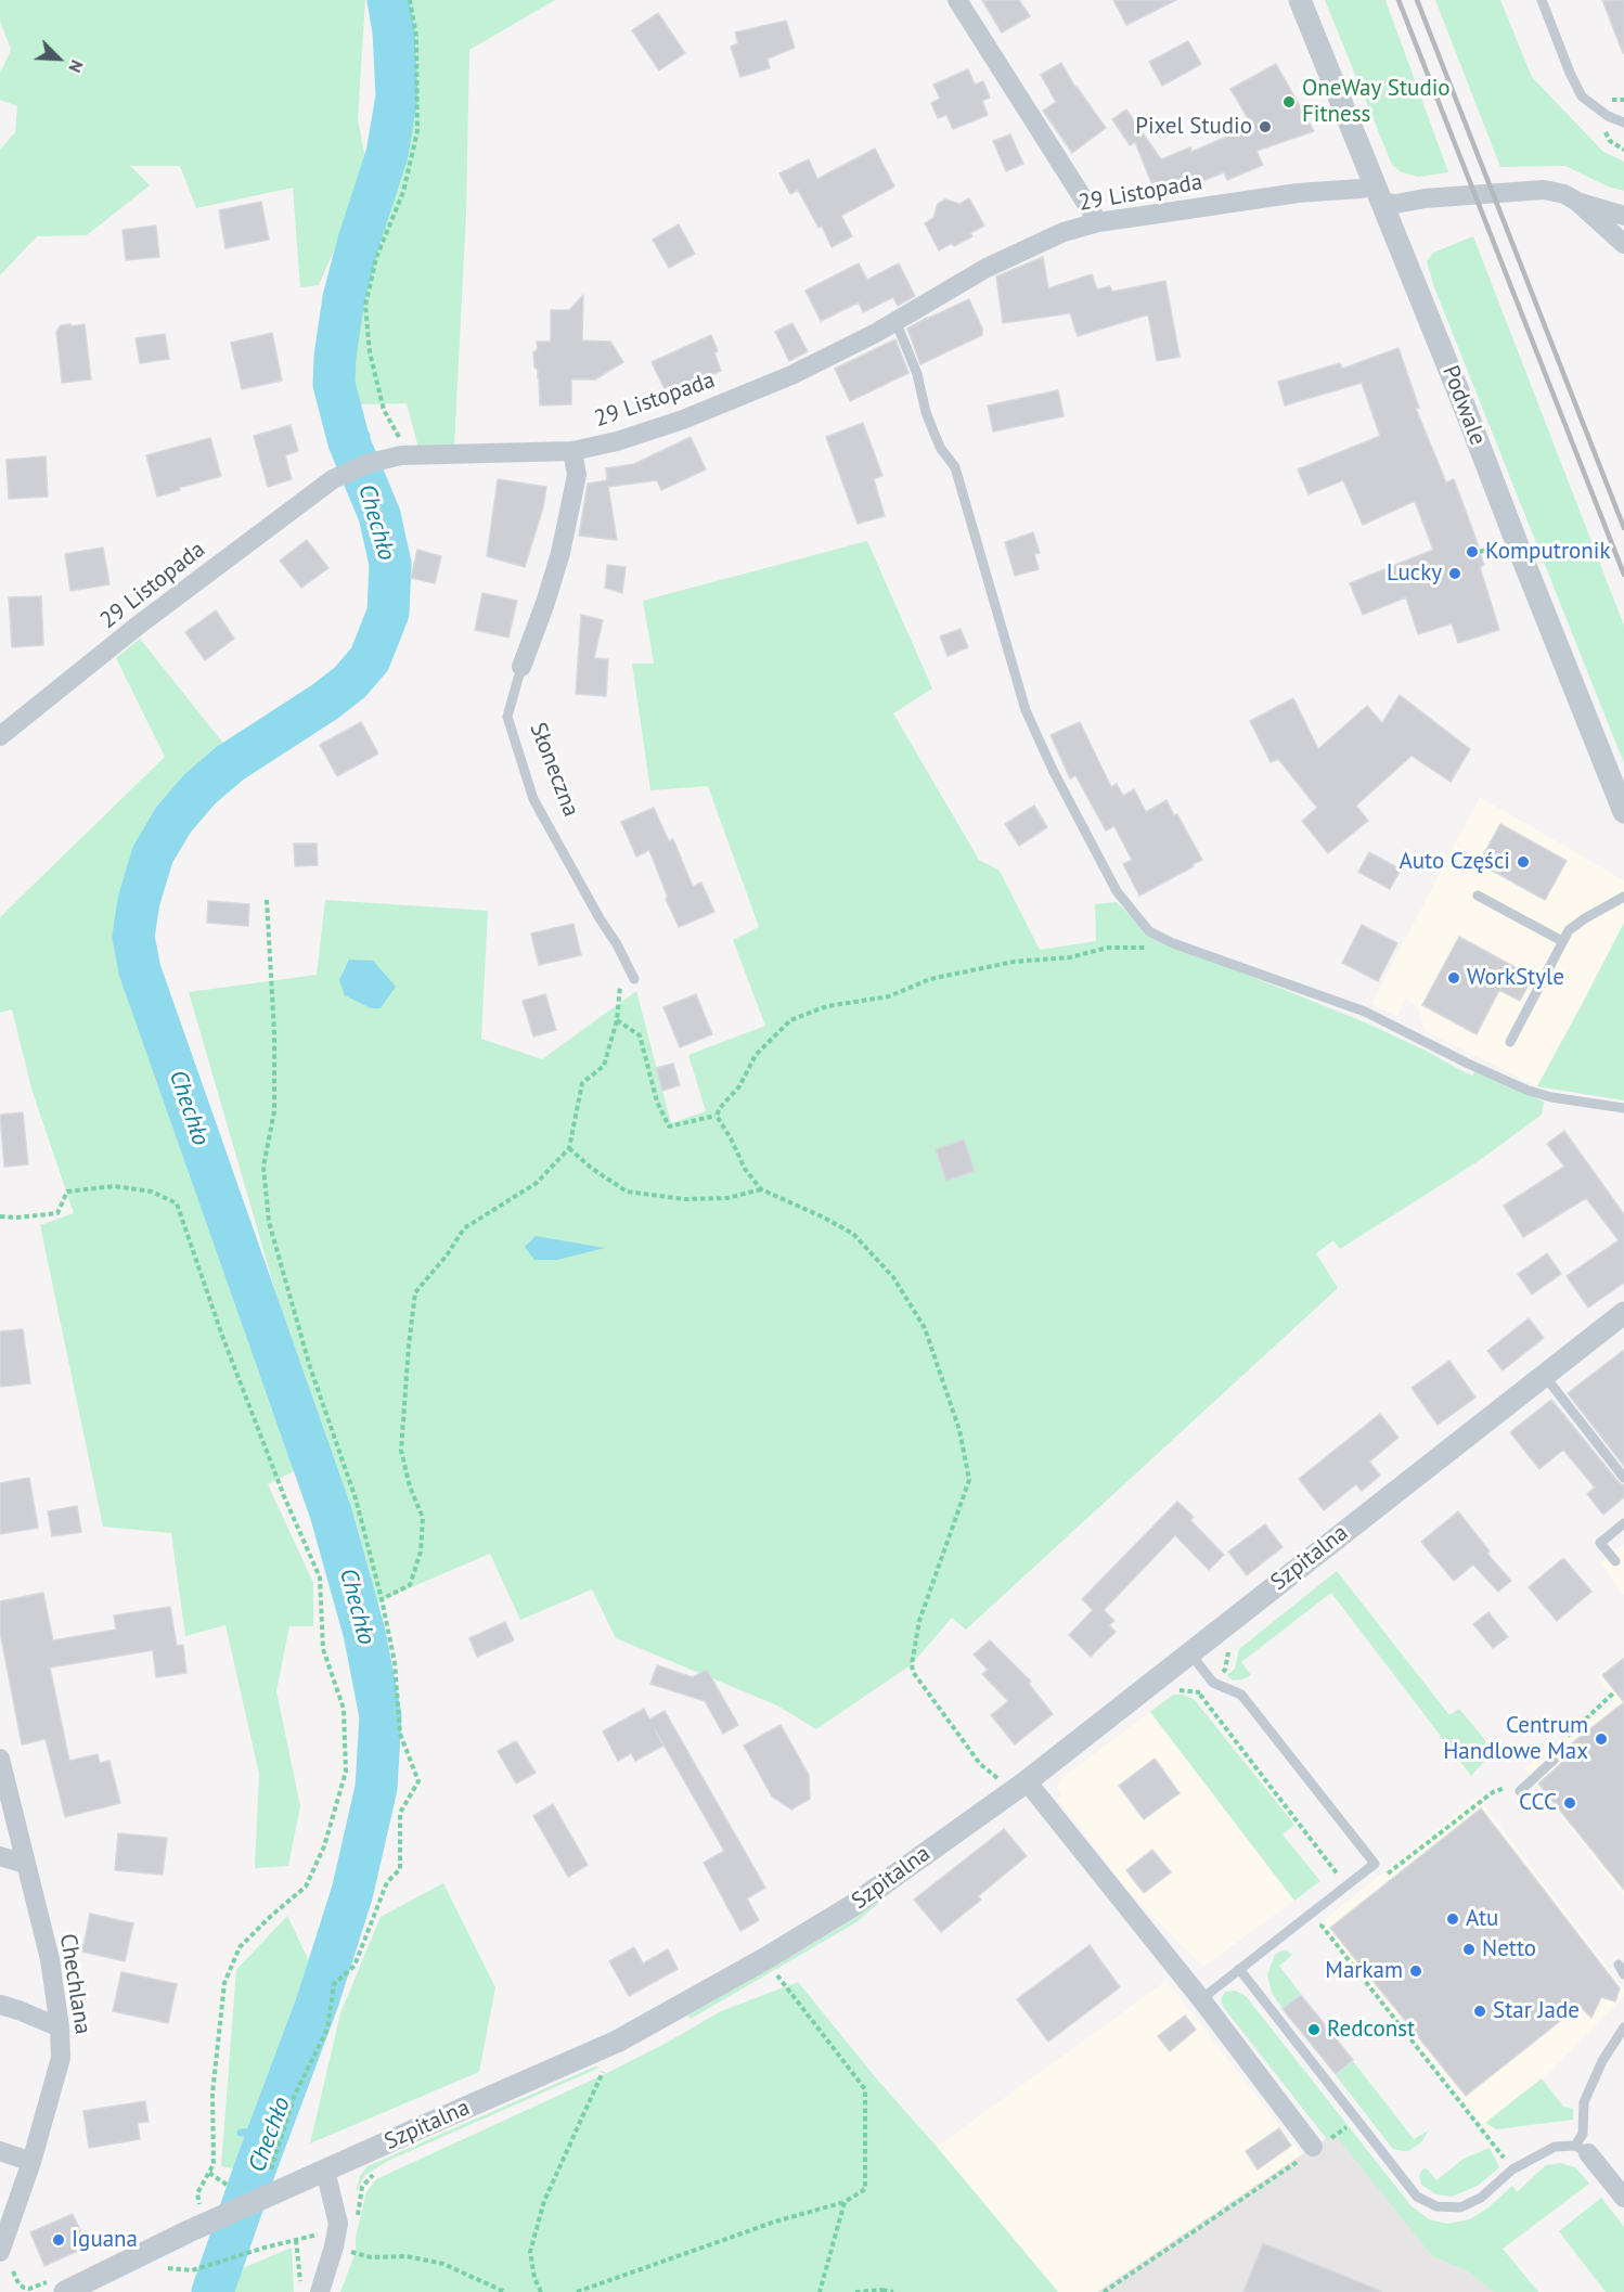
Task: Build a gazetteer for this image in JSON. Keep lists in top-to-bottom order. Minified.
{"streets":{"street":["29 Listopada","Podwale","Słoneczna","Szpitalna","Chechlana"]},"crossings":[["29 Listopada","Podwale"],["29 Listopada","Słoneczna"]],"water":["Chechło"],"places":["OneWay Studio Fitness","Pixel Studio","Komputronik","Lucky","Auto Części","WorkStyle","Centrum Handlowe Max","CCC","Atu","Netto","Markam","Star Jade","Redconst","Iguana"],"north":"bottom right"}
